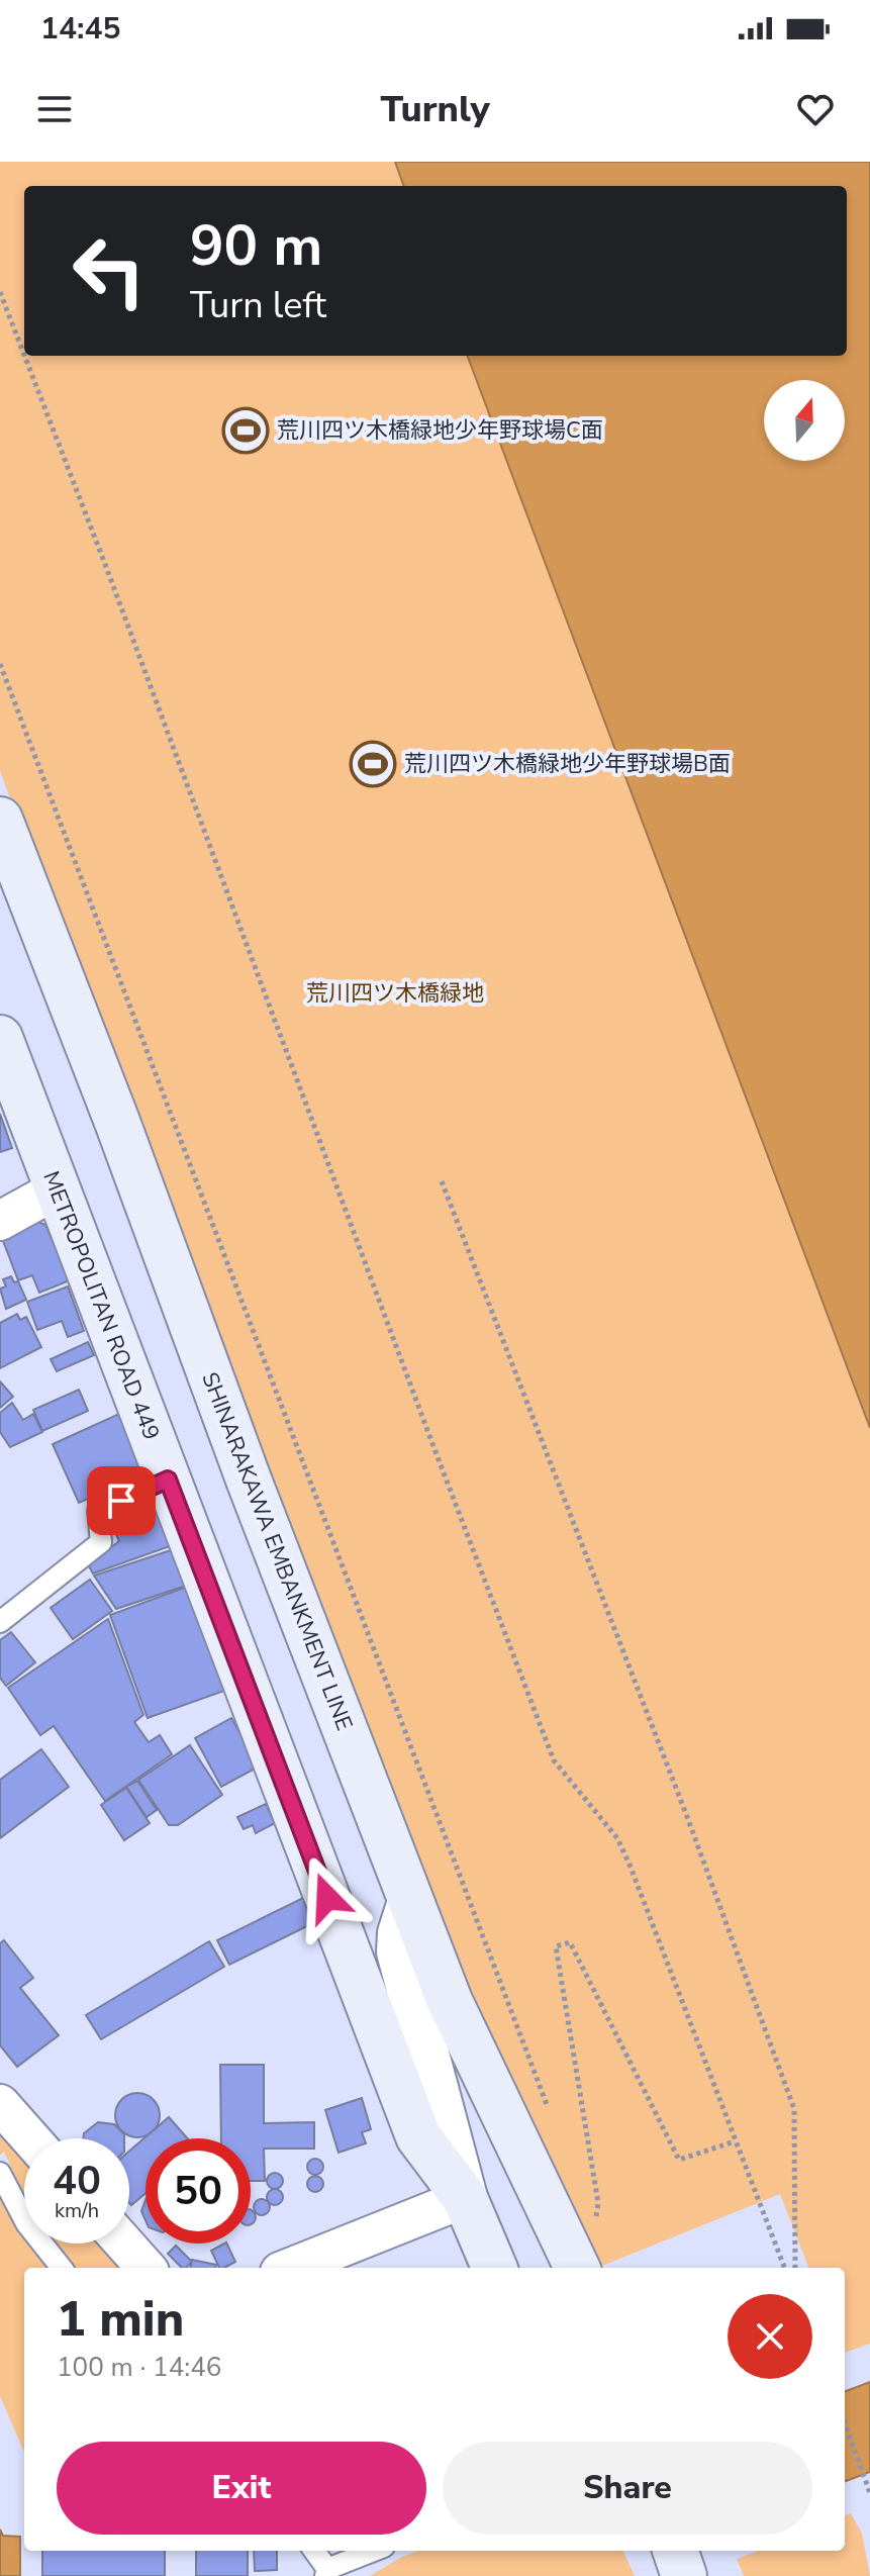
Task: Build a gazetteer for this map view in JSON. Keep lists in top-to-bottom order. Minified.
{"streets":{"main road":["METROPOLITAN ROAD 449","SHINARAKAWA EMBANKMENT LINE"]},"parks":["荒川四ツ木橋緑地"],"places":{"sports":["荒川四ツ木橋緑地少年野球場C面","荒川四ツ木橋緑地少年野球場B面"]},"north":"top","page":{"status":"14:45","header":"Turnly","turn":["90 m","Turn left"],"speed":"40 km/h","limit":"50","heading":["1 min","100 m · 14:46"],"buttons":["Exit","Share"]}}
